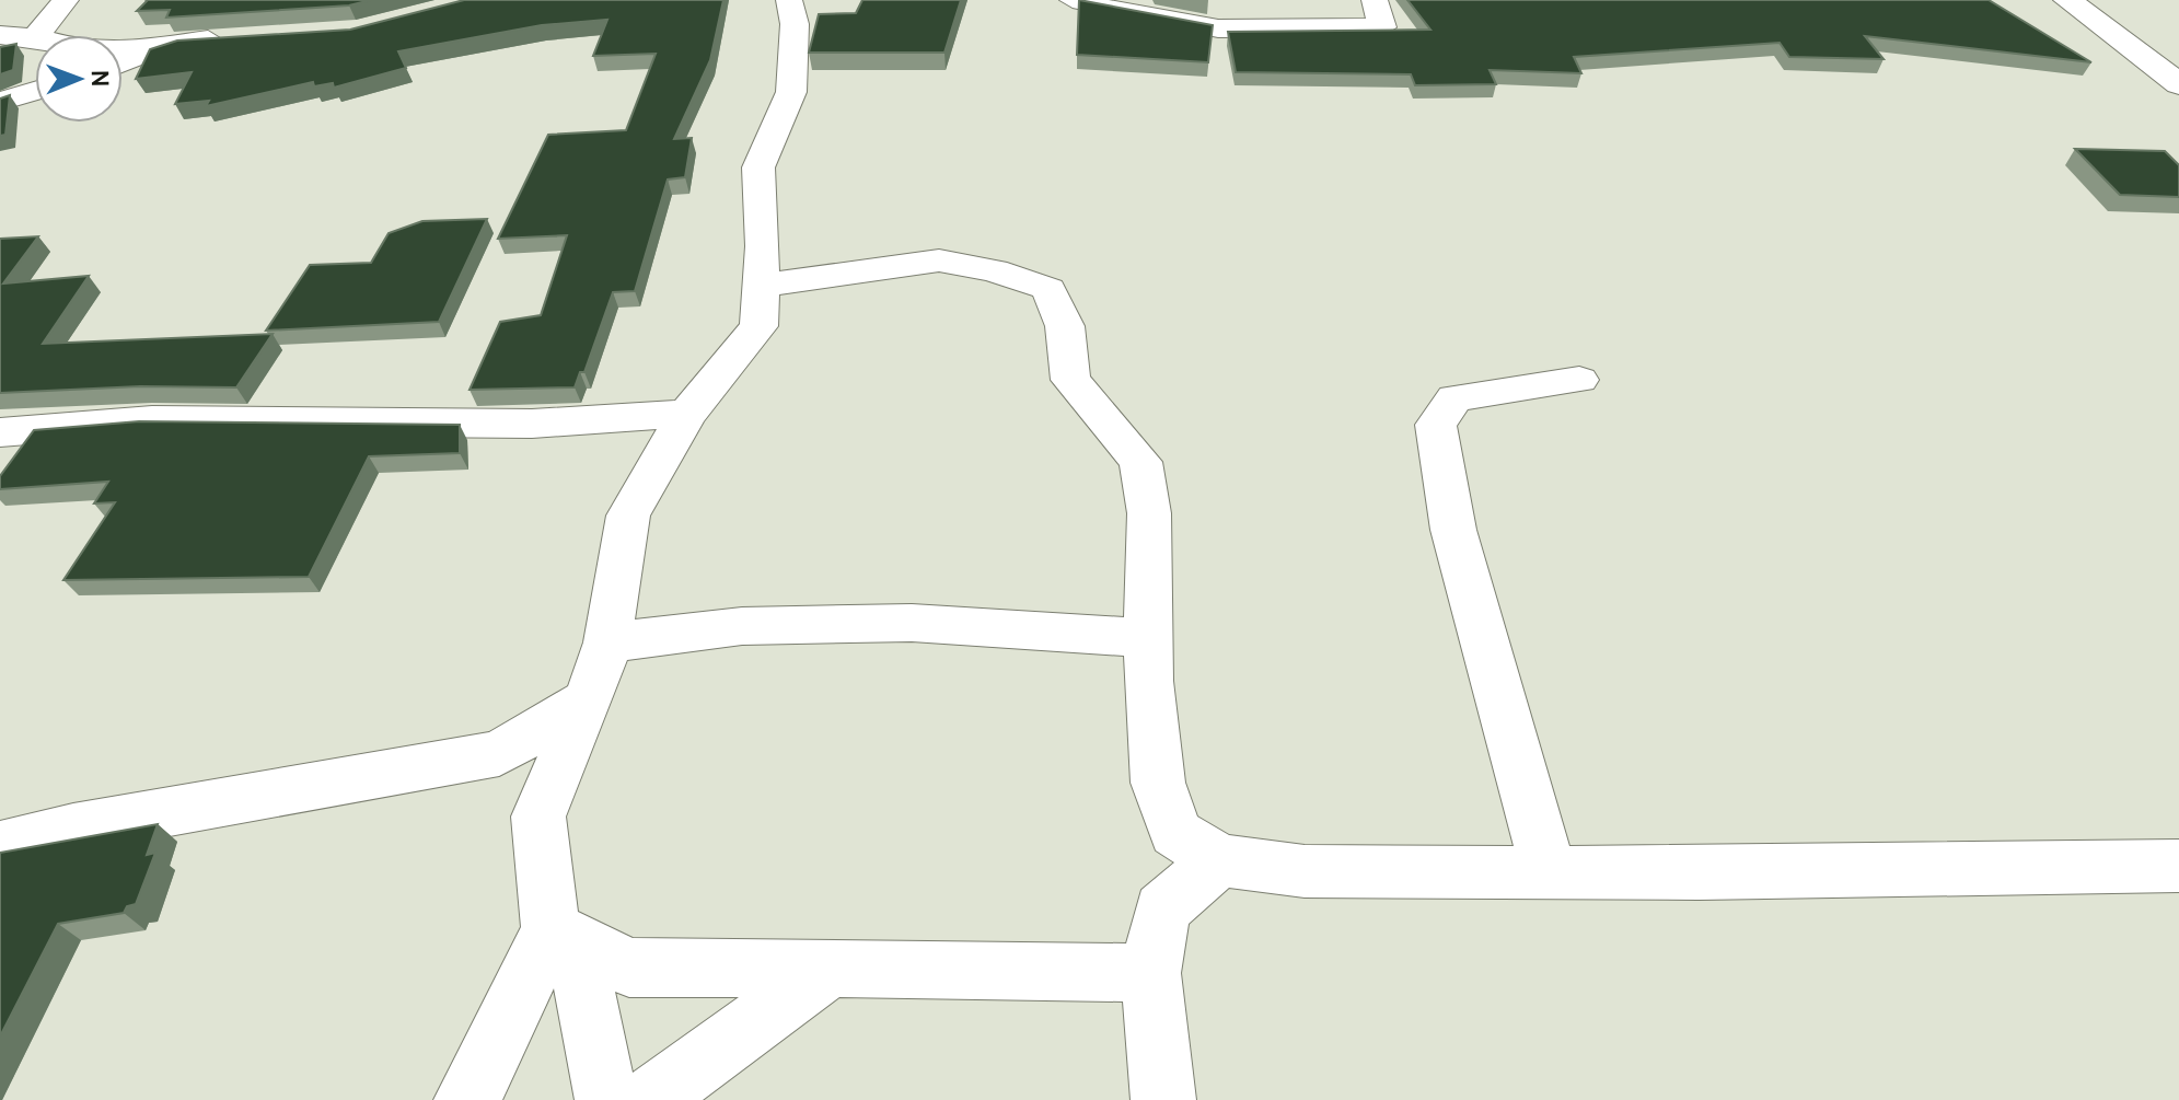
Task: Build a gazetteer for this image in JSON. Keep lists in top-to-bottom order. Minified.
{"north":"right"}
